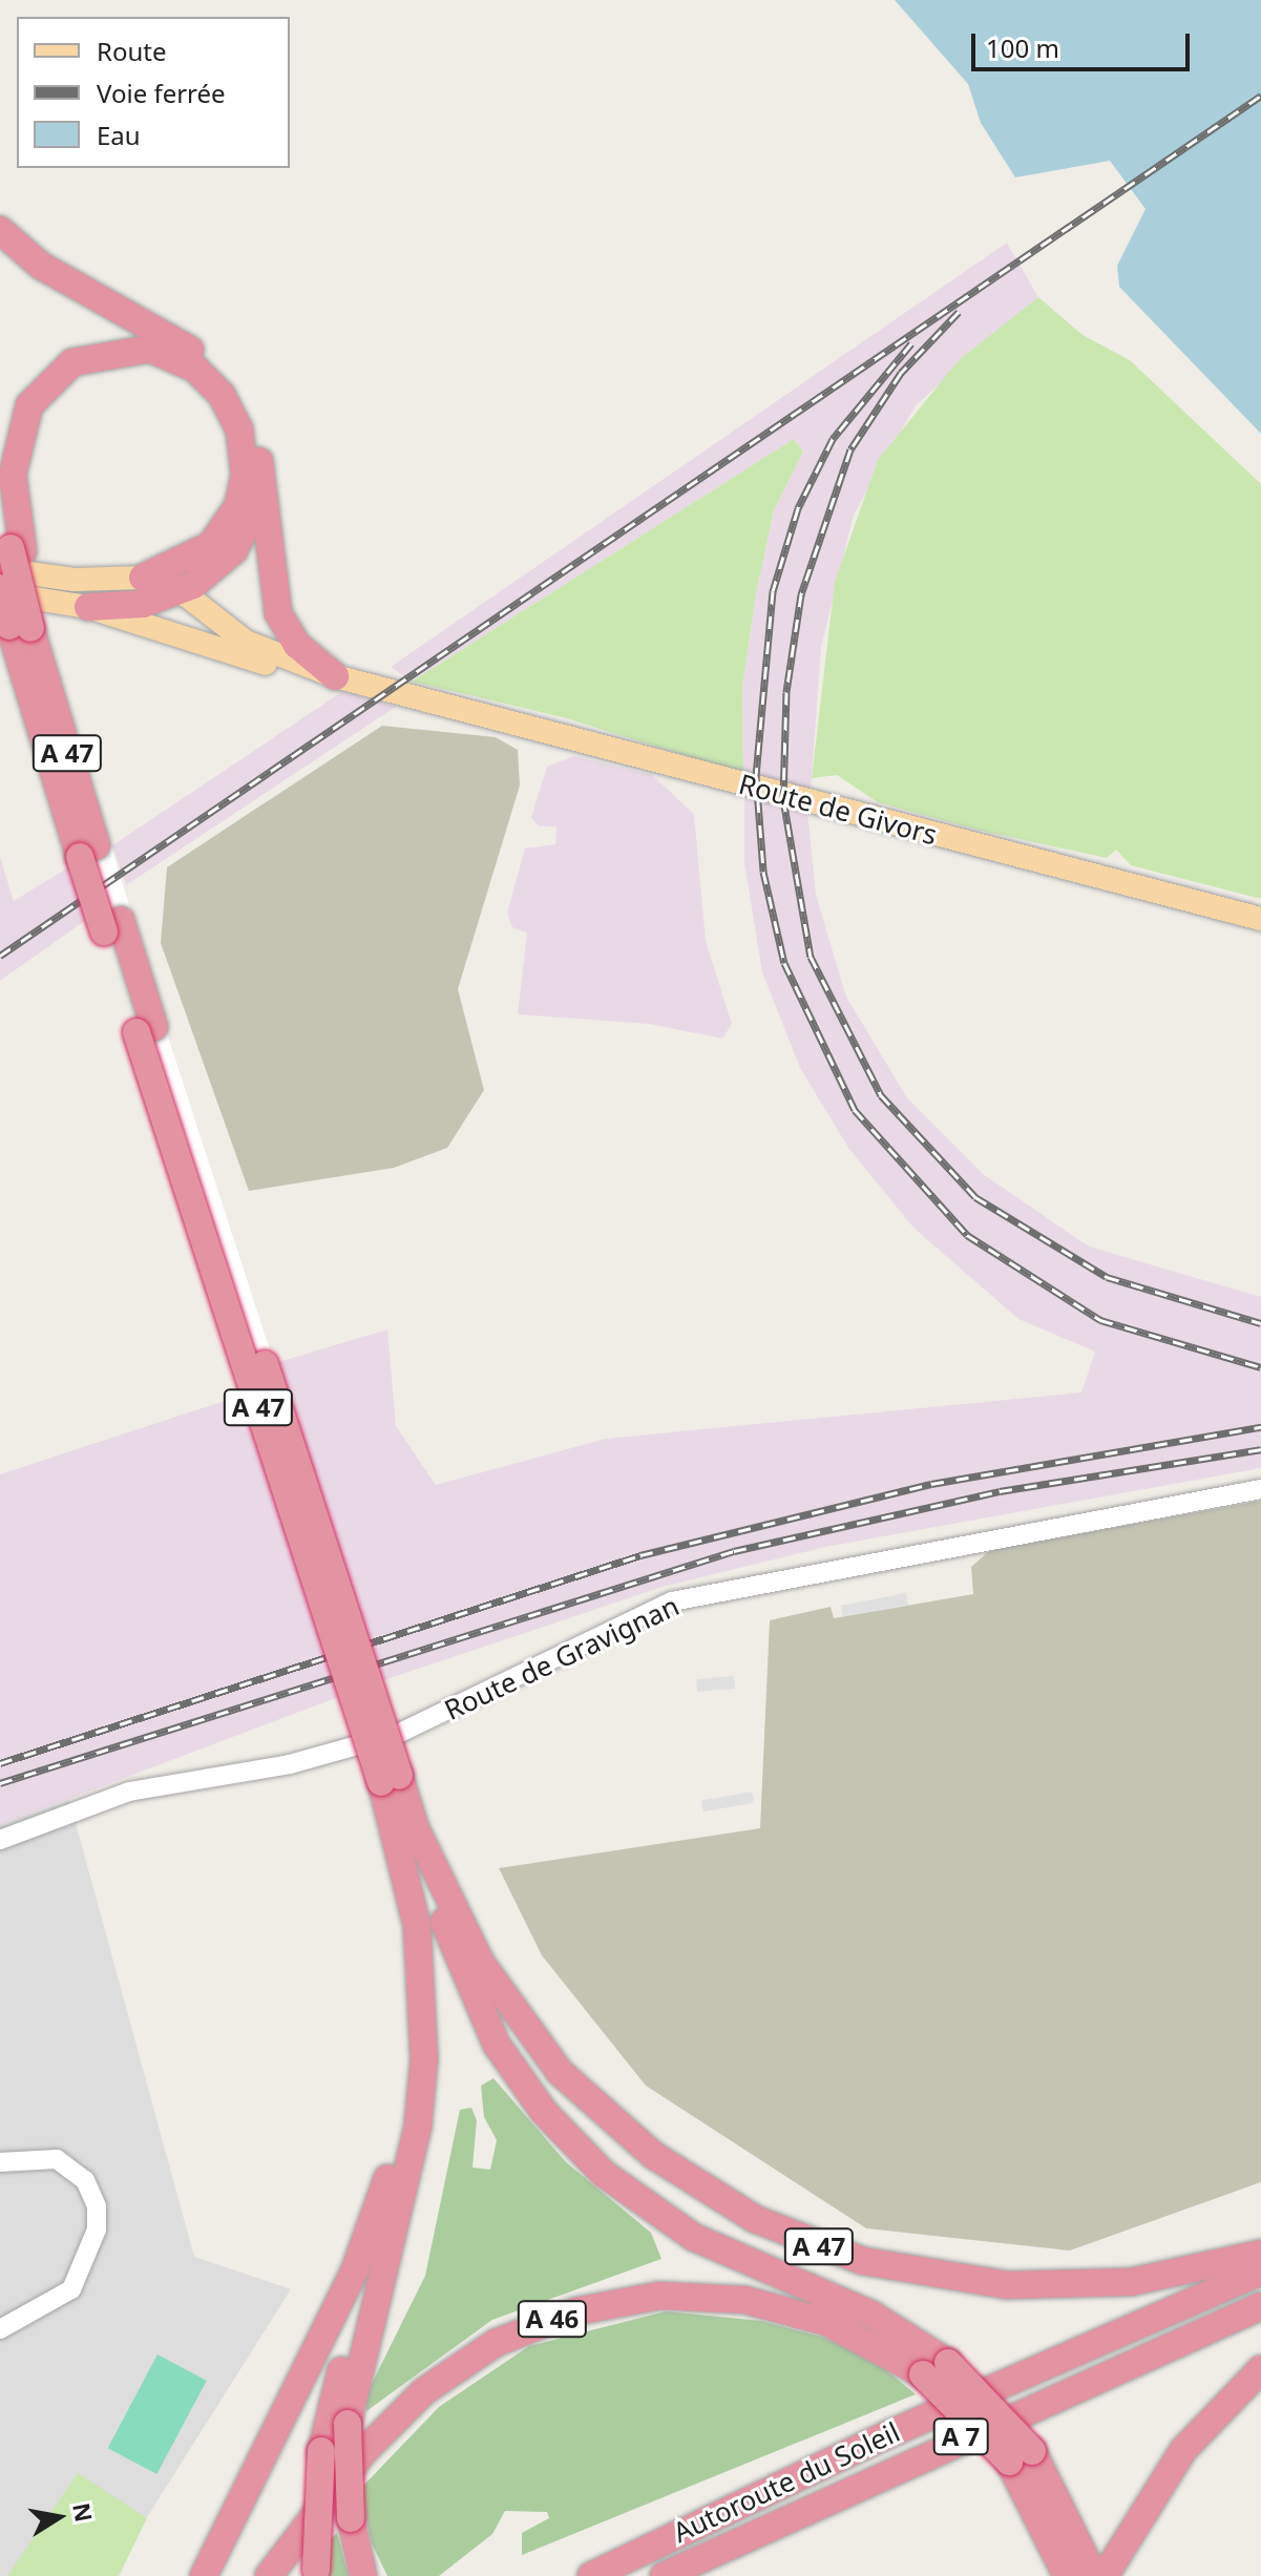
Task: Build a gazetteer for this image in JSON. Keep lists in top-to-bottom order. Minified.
{"streets":{"highway":["A 47","A 46","A 7","Autoroute du Soleil"],"main road":["Route de Givors"],"street":["Route de Gravignan"]},"crossings":[["A 47","A 46"]],"legend":["Route","Voie ferrée","Eau"],"scale_bar":"100 m","north":"right"}
